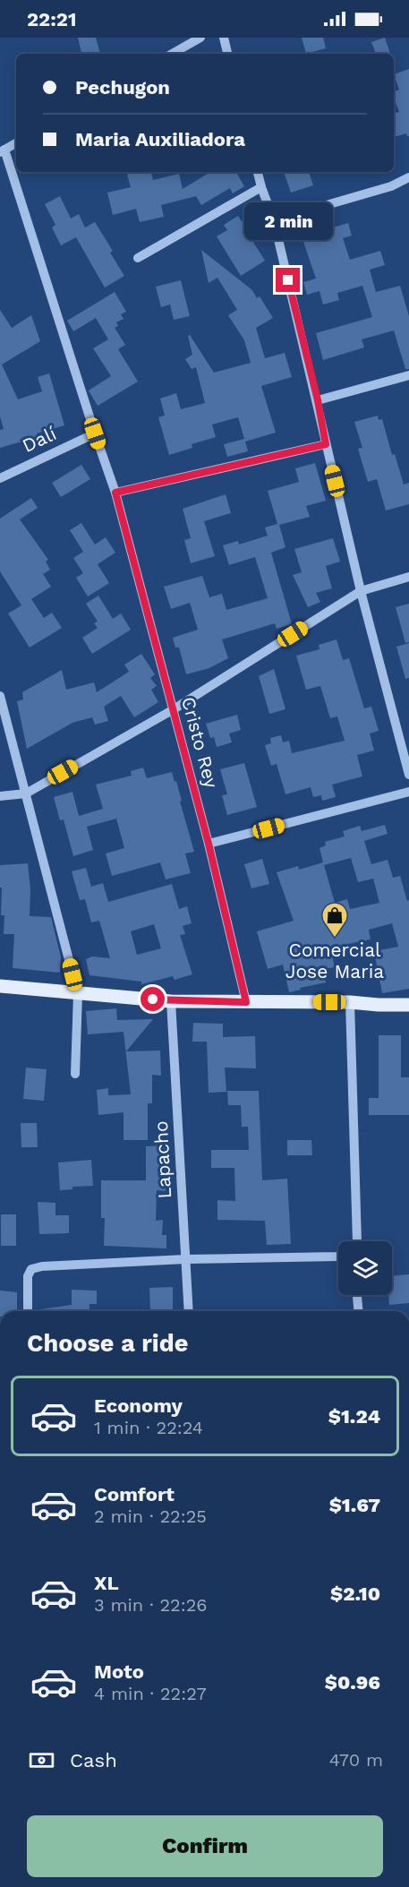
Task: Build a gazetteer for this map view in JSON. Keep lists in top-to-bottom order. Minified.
{"streets":{"street":["Dalí","Cristo Rey","Lapacho"]},"crossings":[["Dalí","Cristo Rey"]],"places":{"shop":["Comercial Jose Maria"]},"page":{"status":"22:21","banner":["Pechugon","Maria Auxiliadora"],"bubble":"2 min","heading":"Choose a ride","list":[{"name":"Economy","note":"1 min · 22:24","value":"$1.24"},{"name":"Comfort","note":"2 min · 22:25","value":"$1.67"},{"name":"XL","note":"3 min · 22:26","value":"$2.10"},{"name":"Moto","note":"4 min · 22:27","value":"$0.96"}],"pay":["Cash","470 m"],"buttons":"Confirm"}}
